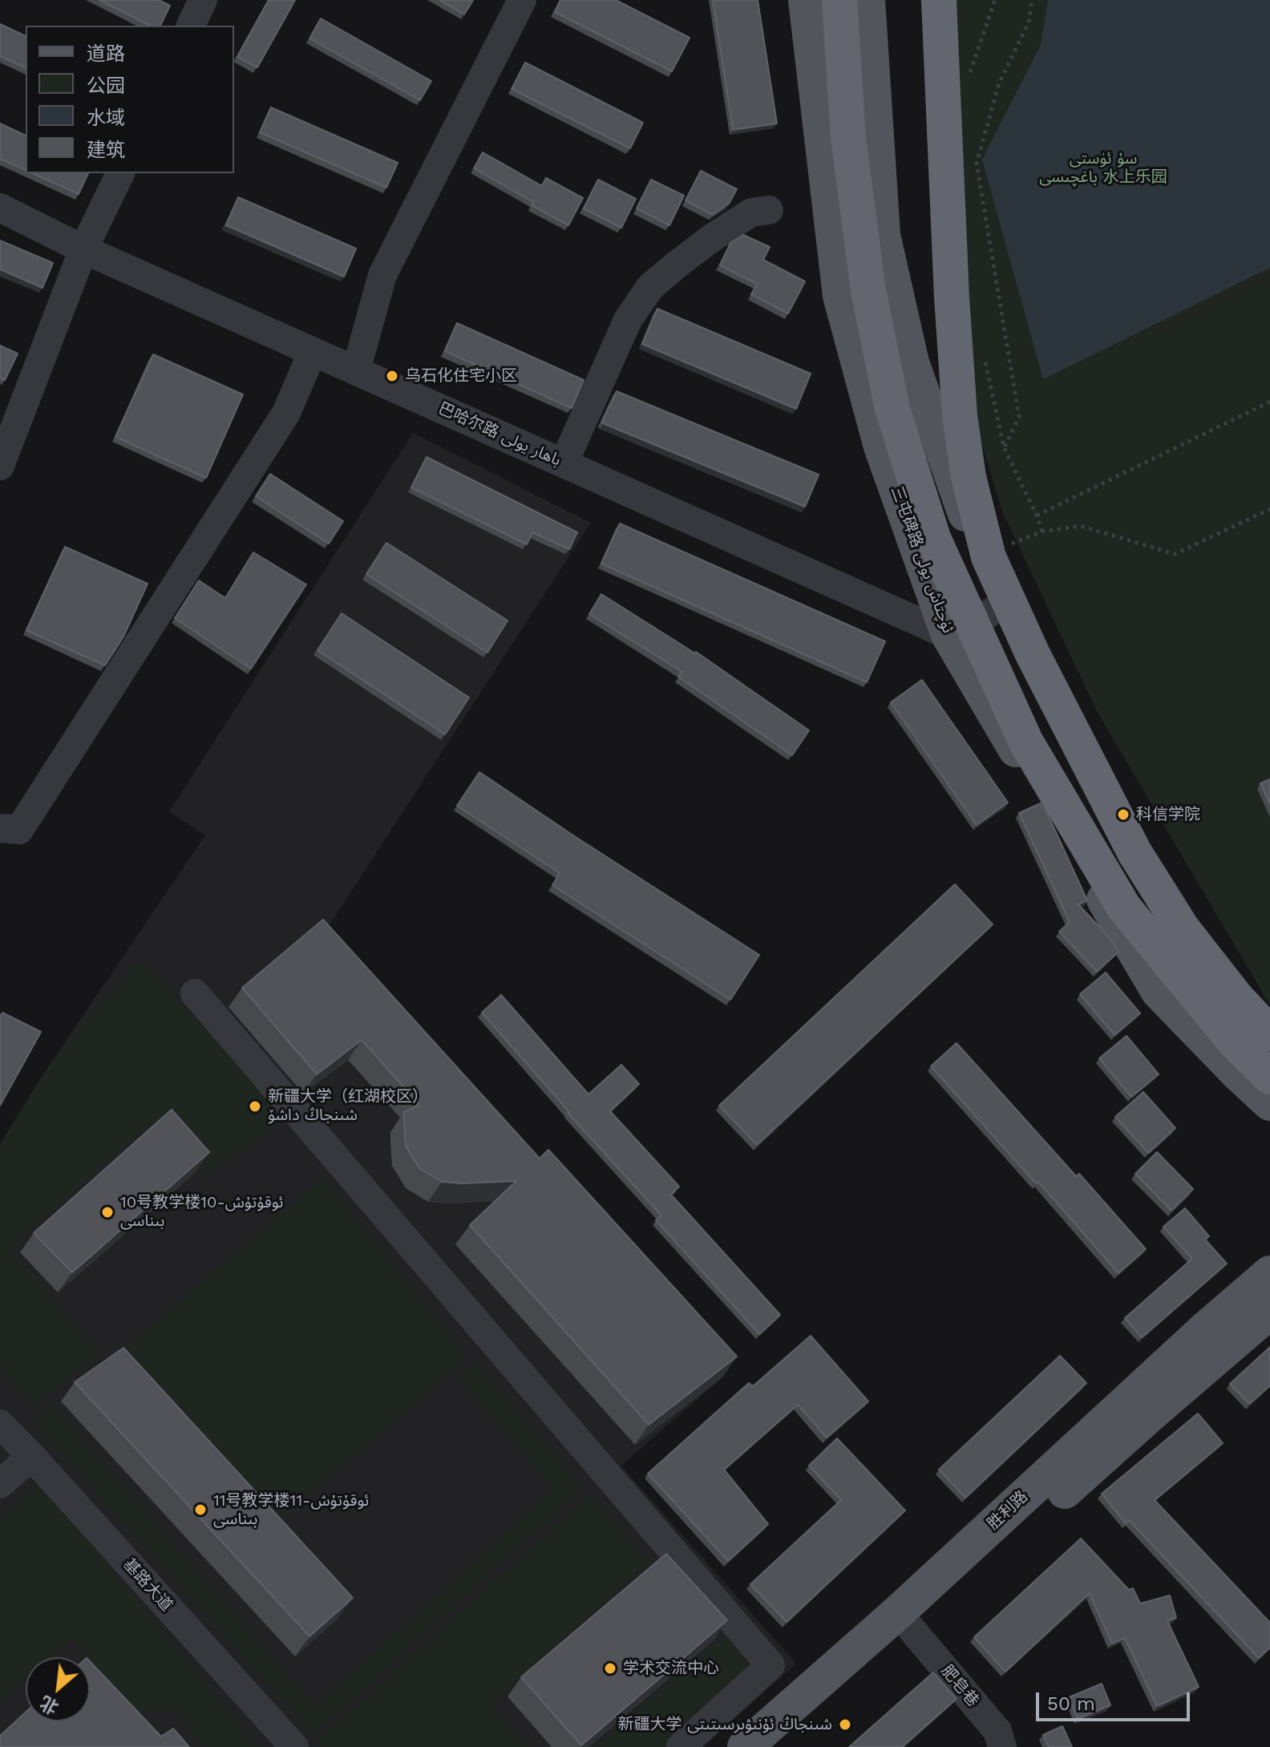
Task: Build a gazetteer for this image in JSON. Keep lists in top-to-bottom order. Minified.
{"streets":{"main road":["三屯碑路 ئۈچتاش يولى","胜利路"],"street":["巴哈尔路 باھار يولى","基路大道","肥皂巷"]},"crossings":[["巴哈尔路 باھار يولى","三屯碑路 ئۈچتاش يولى"],["胜利路","肥皂巷"]],"parks":["سۇ ئۈستى باغچىسى 水上乐园"],"places":["乌石化住宅小区","科信学院","新疆大学（红湖校区） شىنجاڭ داشۆ","10号教学楼10-ئوقۇتۇش بىناسى","11号教学楼11-ئوقۇتۇش بىناسى","学术交流中心","新疆大学 شىنجاڭ ئۇنىۋىرسىتىتى"],"legend":["道路","公园","水域","建筑"],"scale_bar":"50 m","north":"bottom left"}
